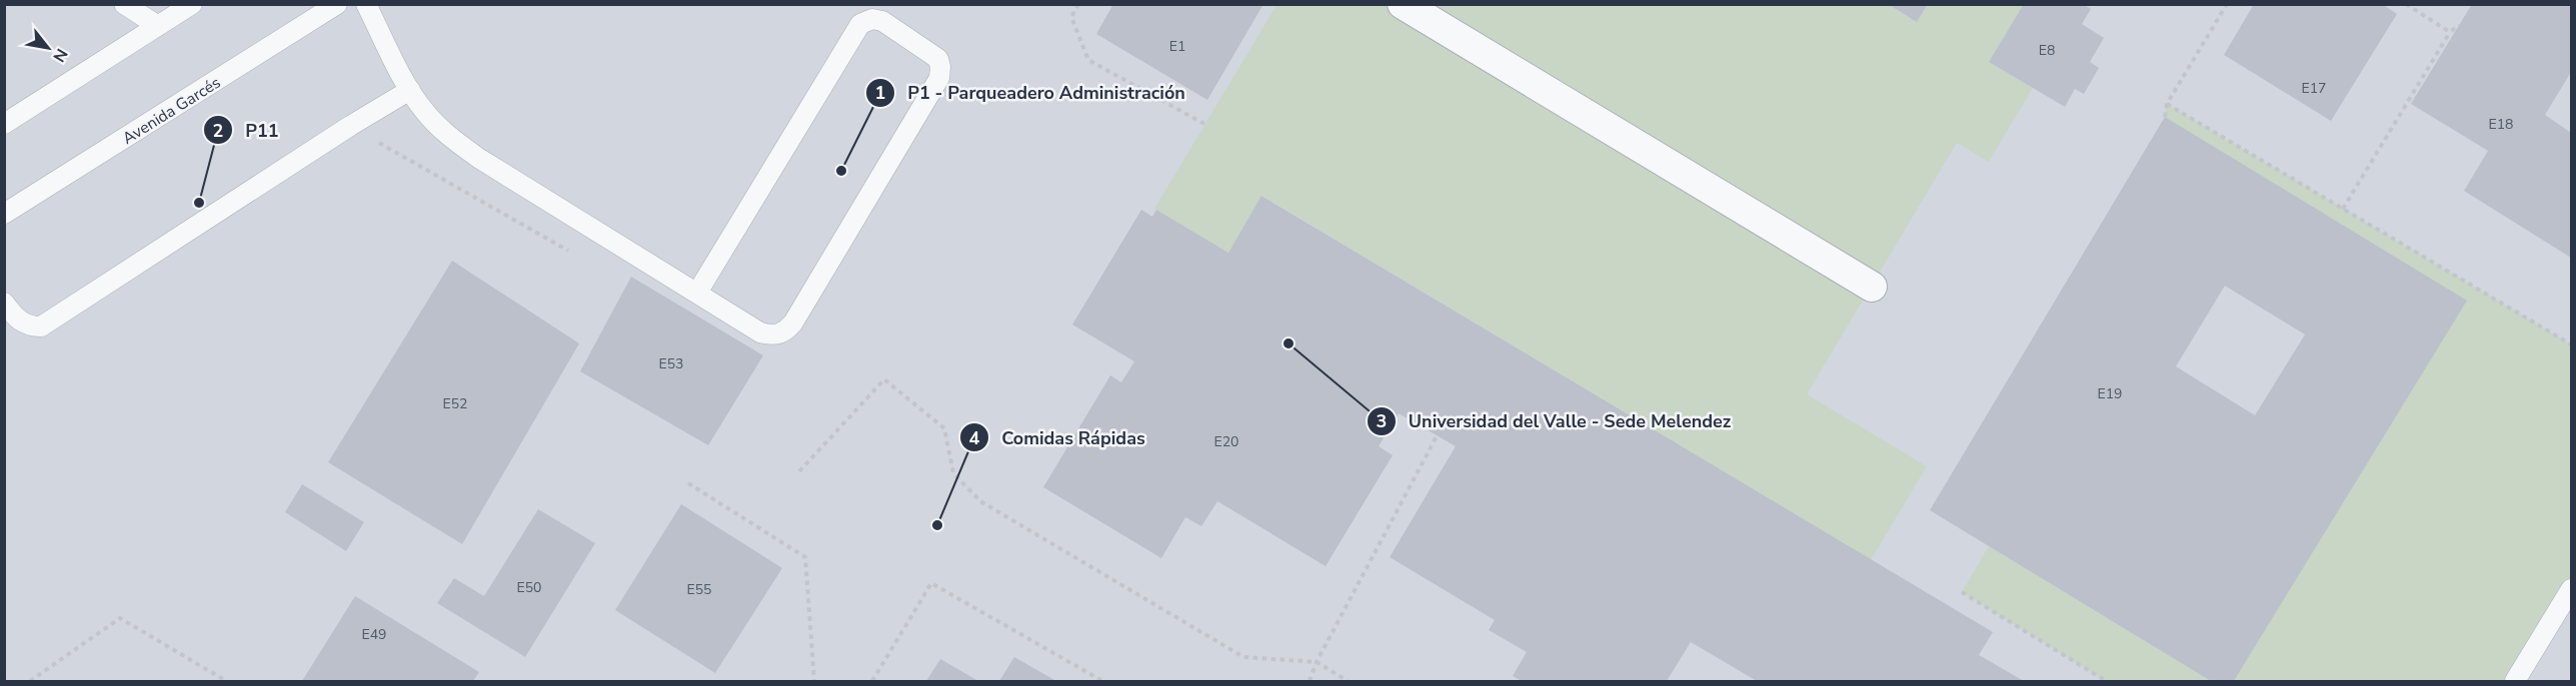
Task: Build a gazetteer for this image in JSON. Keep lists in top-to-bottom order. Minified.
{"streets":{"lane":["Avenida Garcés"]},"places":["P1 - Parqueadero Administración","P11","Universidad del Valle - Sede Melendez","Comidas Rápidas"],"house_numbers":["E1","E8","E17","E18","E53","E19","E52","E20","E50","E55","E49"],"north":"bottom right"}
